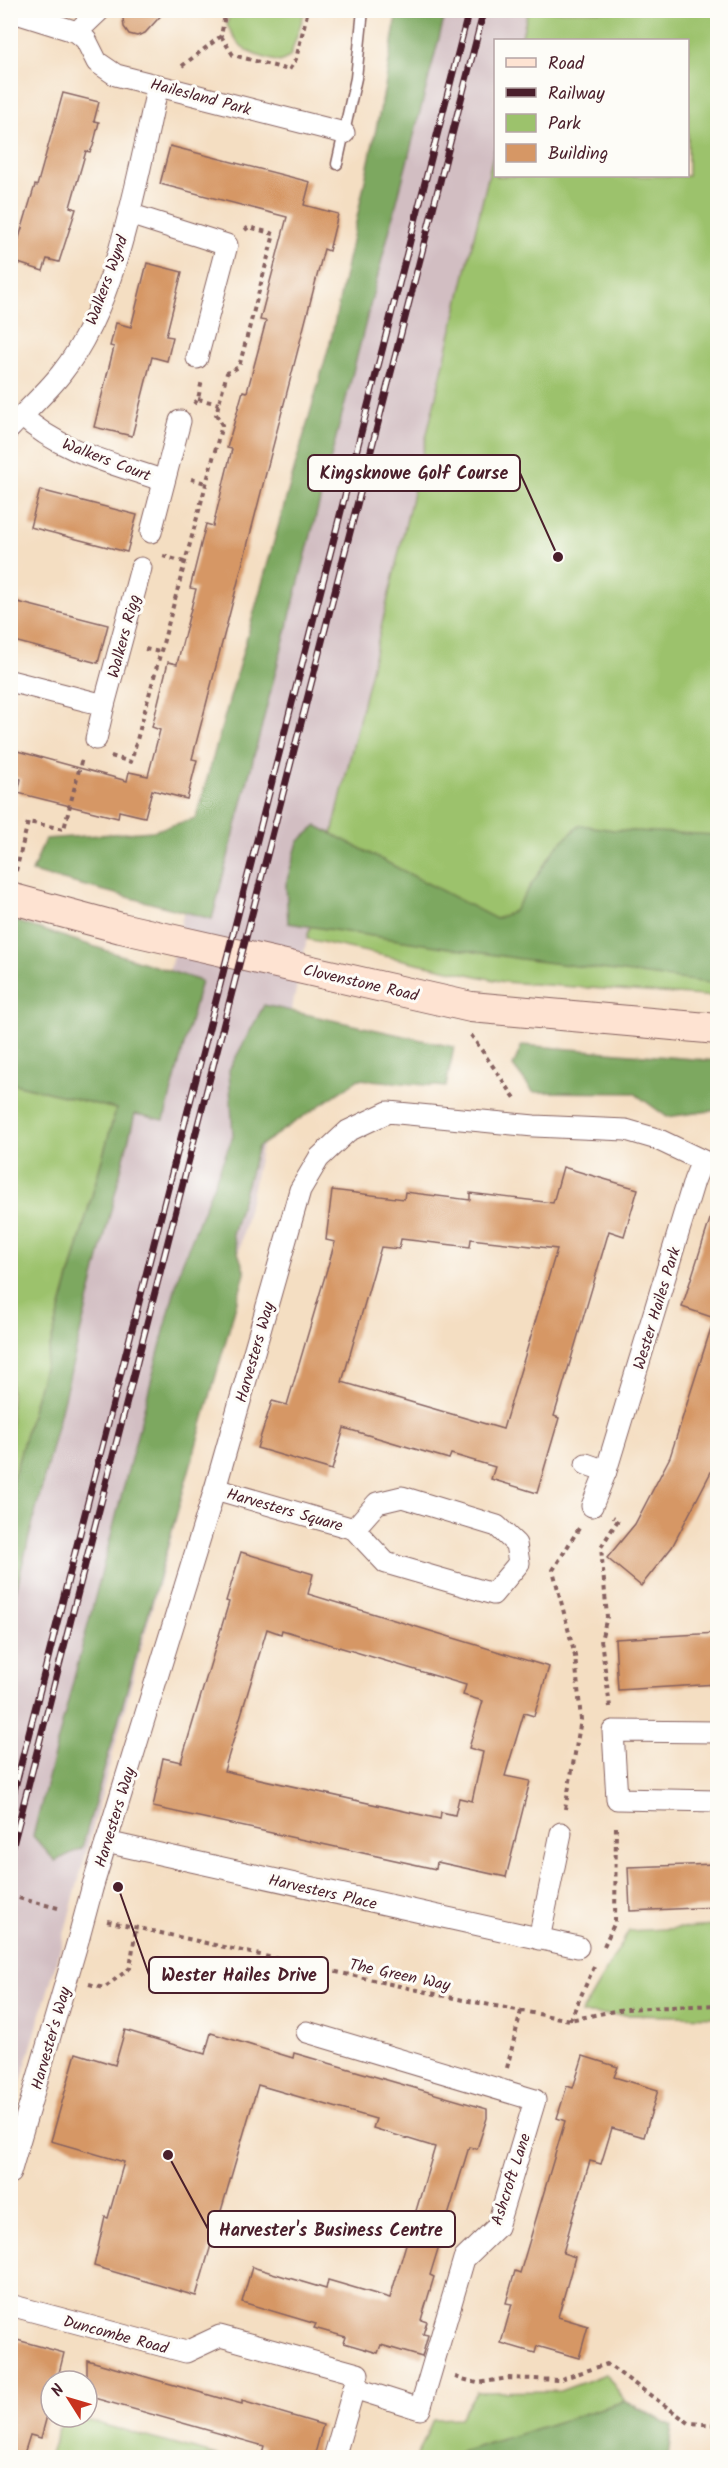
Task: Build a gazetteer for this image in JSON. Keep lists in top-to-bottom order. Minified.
{"streets":{"street":["Hailesland Park","Walkers Wynd","Walkers Court","Walkers Rigg","Clovenstone Road","Wester Hailes Park","Harvesters Way","Harvesters Square","Harvesters Place","Harvester's Way","Ashcroft Lane","Duncombe Road"],"path":["The Green Way"]},"crossings":[["Hailesland Park","Walkers Wynd"],["Walkers Wynd","Walkers Court"],["Wester Hailes Park","Harvesters Way"],["Harvesters Way","Harvesters Square"],["Harvesters Way","Harvesters Place"],["Harvesters Way","Harvester's Way"],["Ashcroft Lane","Duncombe Road"]],"places":["Kingsknowe Golf Course","Wester Hailes Drive","Harvester's Business Centre"],"legend":["Road","Railway","Park","Building"],"north":"top left"}
